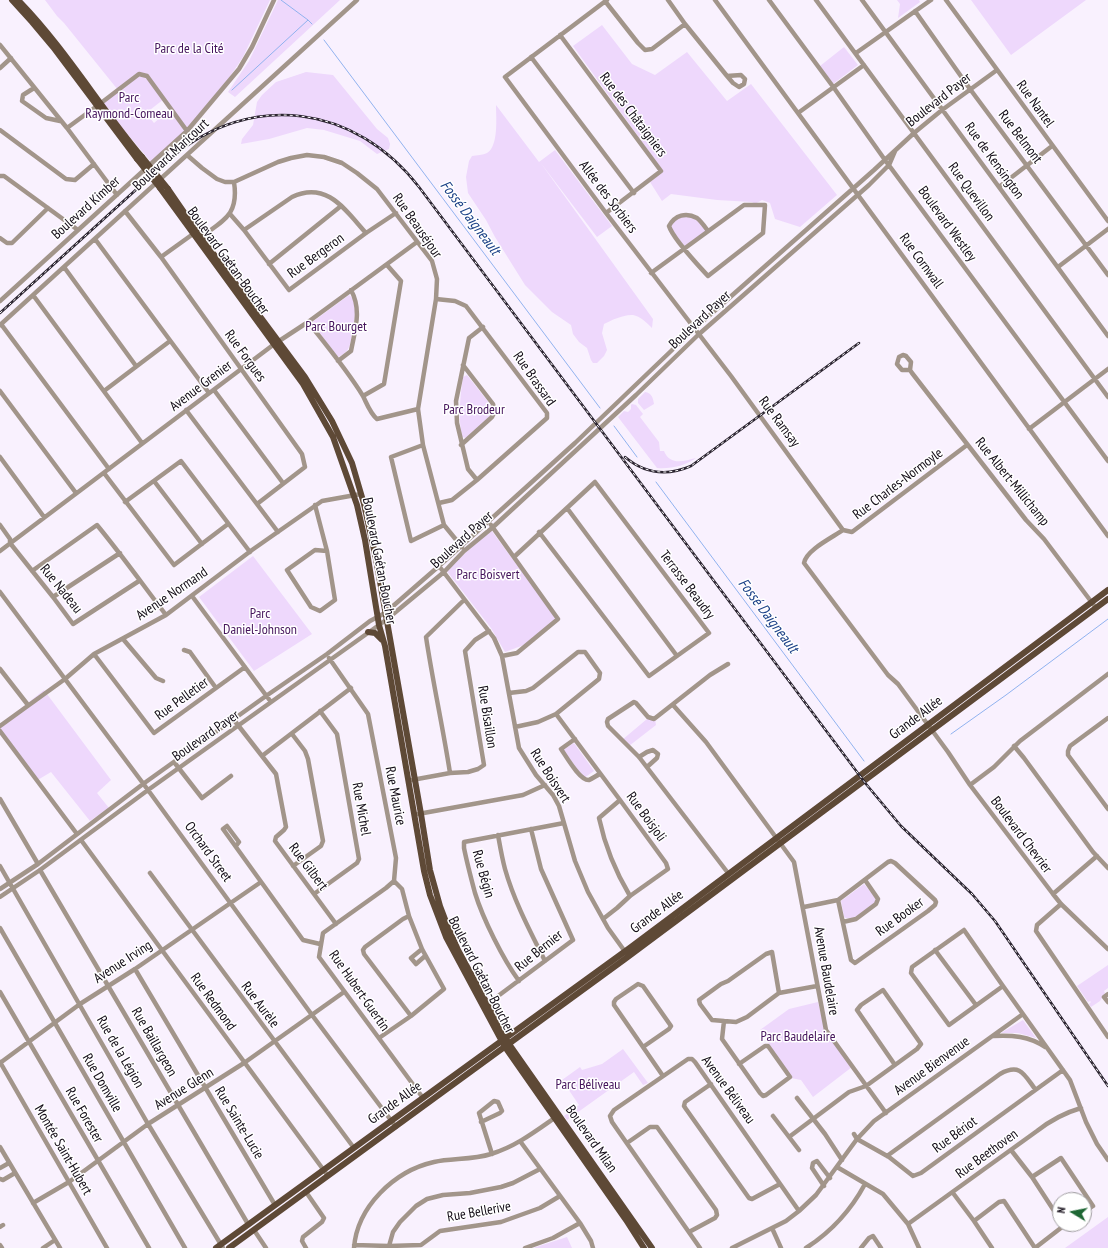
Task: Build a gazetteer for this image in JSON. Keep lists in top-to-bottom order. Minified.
{"streets":{"main road":["Boulevard Gaétan-Boucher","Grande Allée","Boulevard Milan"],"street":["Boulevard Payer","Rue Nantel","Rue des Châtaigniers","Rue Belmont","Boulevard Maricourt","Rue de Kensington","Rue Quevillon","Allée des Sorbiers","Boulevard Kimber","Boulevard Westley","Rue Beauséjour","Rue Bergeron","Rue Cornwall","Rue Forgues","Rue Brassard","Avenue Grenier","Rue Ramsay","Rue Albert-Millichamp","Rue Charles-Normoyle","Terrasse Beaudry","Rue Nadeau","Avenue Normand","Rue Pelletier","Rue Bisaillon","Rue Boisvert","Rue Maurice","Rue Michel","Rue Boisjoli","Boulevard Chevrier","Orchard Street","Rue Gilbert","Rue Bégin","Rue Booker","Rue Bernier","Avenue Irving","Avenue Baudelaire","Rue Hubert-Guertin","Rue Redmond","Rue Aurèle","Rue Baillargeon","Rue de la Légion","Avenue Bienvenue","Rue Domville","Avenue Glenn","Avenue Béliveau","Rue Forester","Rue Sainte-Lucie","Rue Bériot","Montée Saint-Hubert","Rue Beethoven","Rue Bellerive"]},"crossings":[["Boulevard Payer","Rue Nantel"],["Boulevard Payer","Rue Belmont"],["Boulevard Payer","Rue de Kensington"],["Boulevard Payer","Rue Quevillon"],["Boulevard Payer","Allée des Sorbiers"],["Boulevard Payer","Boulevard Westley"],["Boulevard Payer","Rue Beauséjour"],["Boulevard Payer","Boulevard Gaétan-Boucher"],["Boulevard Payer","Rue Cornwall"],["Boulevard Payer","Rue Ramsay"],["Boulevard Payer","Rue Boisvert"],["Boulevard Payer","Rue Maurice"],["Boulevard Payer","Orchard Street"],["Boulevard Payer","Rue Gilbert"],["Boulevard Payer","Rue Redmond"],["Boulevard Payer","Rue Baillargeon"],["Boulevard Payer","Rue de la Légion"],["Rue des Châtaigniers","Allée des Sorbiers"],["Boulevard Maricourt","Rue Forgues"],["Allée des Sorbiers","Rue Ramsay"],["Rue Beauséjour","Rue Bergeron"],["Rue Beauséjour","Rue Brassard"],["Rue Beauséjour","Avenue Grenier"],["Boulevard Gaétan-Boucher","Avenue Grenier"],["Boulevard Gaétan-Boucher","Avenue Normand"],["Boulevard Gaétan-Boucher","Rue Bisaillon"],["Boulevard Gaétan-Boucher","Grande Allée"],["Boulevard Gaétan-Boucher","Rue Bernier"],["Boulevard Gaétan-Boucher","Boulevard Milan"],["Rue Forgues","Avenue Grenier"],["Avenue Grenier","Rue Nadeau"],["Rue Ramsay","Rue Charles-Normoyle"],["Rue Albert-Millichamp","Rue Charles-Normoyle"],["Rue Albert-Millichamp","Grande Allée"],["Rue Charles-Normoyle","Grande Allée"],["Rue Charles-Normoyle","Boulevard Chevrier"],["Avenue Normand","Rue Pelletier"],["Avenue Normand","Orchard Street"],["Rue Bisaillon","Rue Boisvert"],["Grande Allée","Rue Boisvert"],["Grande Allée","Boulevard Chevrier"],["Grande Allée","Orchard Street"],["Grande Allée","Avenue Baudelaire"],["Grande Allée","Rue Hubert-Guertin"],["Grande Allée","Rue Redmond"],["Grande Allée","Rue Aurèle"],["Grande Allée","Rue Baillargeon"],["Grande Allée","Rue de la Légion"],["Grande Allée","Rue Sainte-Lucie"],["Grande Allée","Boulevard Milan"],["Rue Boisvert","Rue Boisjoli"],["Rue Boisvert","Rue Bégin"],["Rue Michel","Rue Gilbert"],["Orchard Street","Avenue Irving"],["Orchard Street","Avenue Glenn"],["Rue Bégin","Rue Bernier"],["Rue Booker","Avenue Baudelaire"],["Avenue Irving","Rue Hubert-Guertin"],["Avenue Irving","Rue Redmond"],["Avenue Irving","Rue Aurèle"],["Avenue Irving","Rue Baillargeon"],["Avenue Irving","Rue de la Légion"],["Avenue Irving","Rue Domville"],["Avenue Irving","Rue Forester"],["Avenue Irving","Rue Sainte-Lucie"],["Avenue Irving","Montée Saint-Hubert"],["Avenue Baudelaire","Avenue Bienvenue"],["Rue Hubert-Guertin","Avenue Glenn"],["Rue Redmond","Avenue Glenn"],["Rue Aurèle","Avenue Glenn"],["Rue Baillargeon","Avenue Glenn"],["Rue de la Légion","Avenue Glenn"],["Avenue Bienvenue","Avenue Béliveau"],["Avenue Bienvenue","Rue Bériot"],["Rue Domville","Avenue Glenn"],["Avenue Glenn","Rue Forester"],["Avenue Glenn","Rue Sainte-Lucie"],["Avenue Glenn","Montée Saint-Hubert"]],"water":["Fossé Daigneault"],"parks":["Parc de la Cité","Parc Raymond-Comeau","Parc Bourget","Parc Brodeur","Parc Boisvert","Parc Daniel-Johnson","Parc Baudelaire","Parc Béliveau"],"north":"left"}
